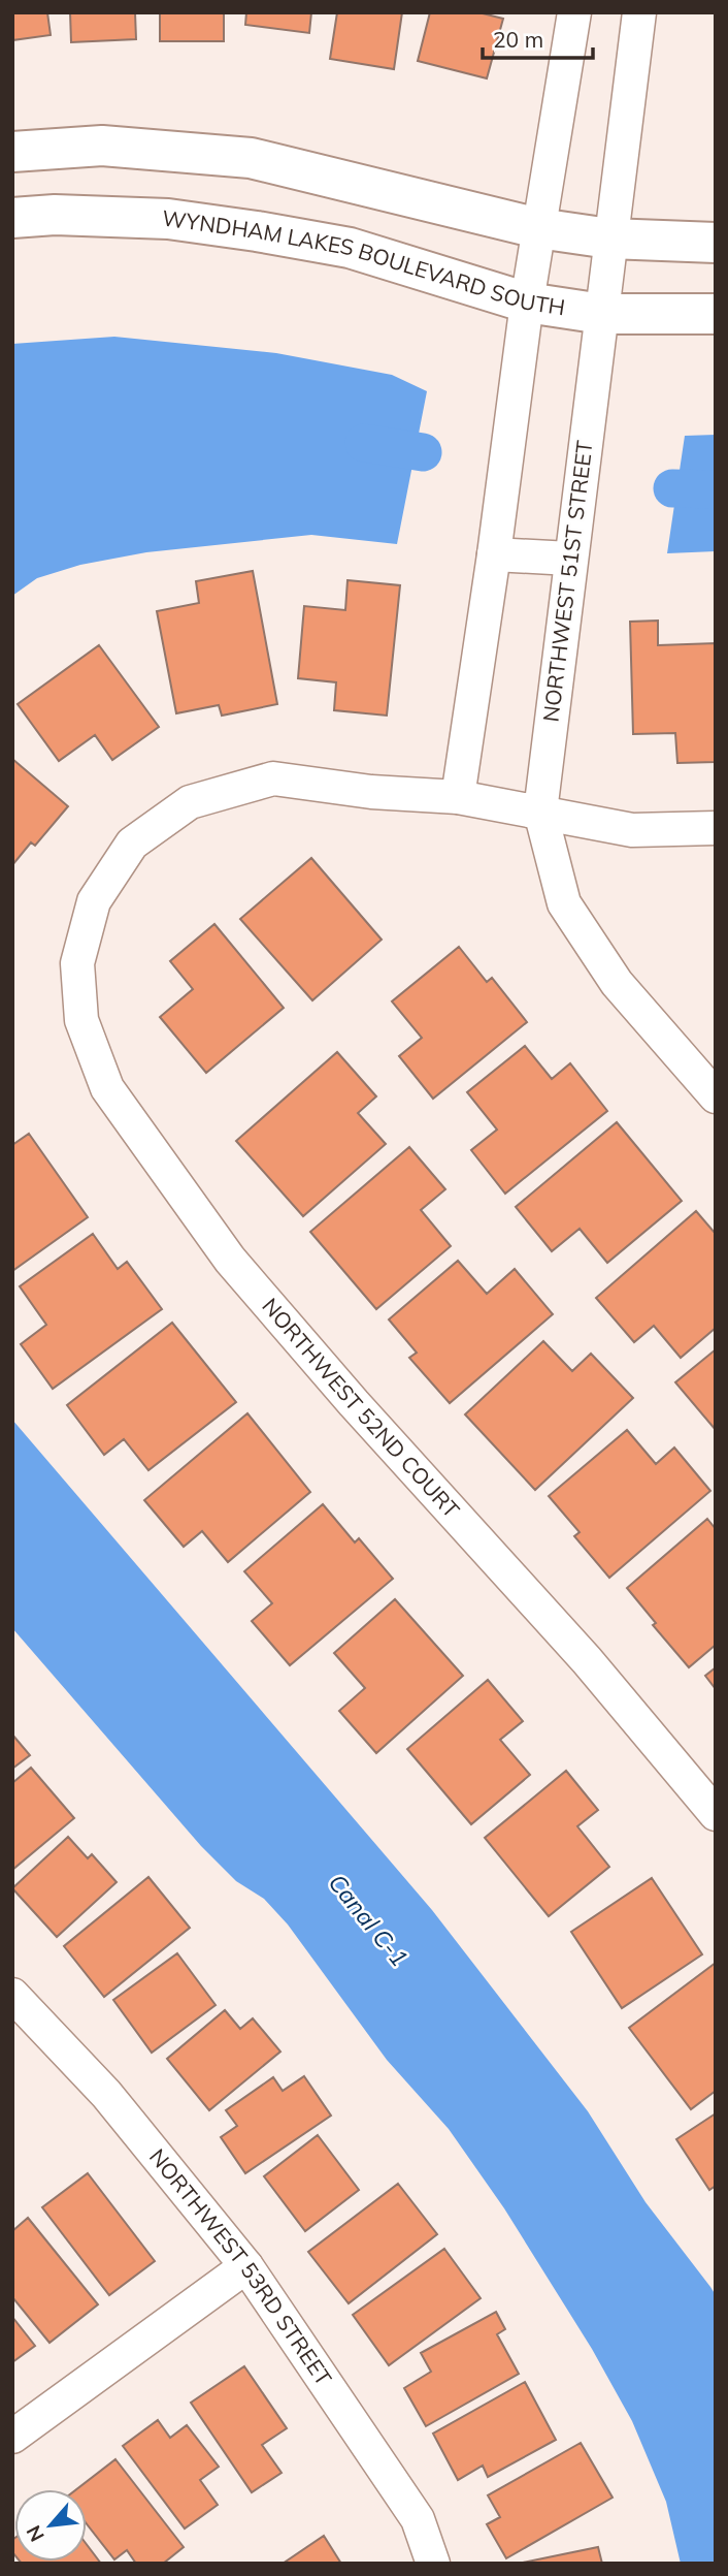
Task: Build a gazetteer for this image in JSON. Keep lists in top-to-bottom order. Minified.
{"streets":{"street":["WYNDHAM LAKES BOULEVARD SOUTH","NORTHWEST 51ST STREET","NORTHWEST 52ND COURT","NORTHWEST 53RD STREET"]},"crossings":[["WYNDHAM LAKES BOULEVARD SOUTH","NORTHWEST 51ST STREET"],["NORTHWEST 51ST STREET","NORTHWEST 52ND COURT"]],"water":["Canal C-1"],"scale_bar":"20 m","north":"bottom left"}
